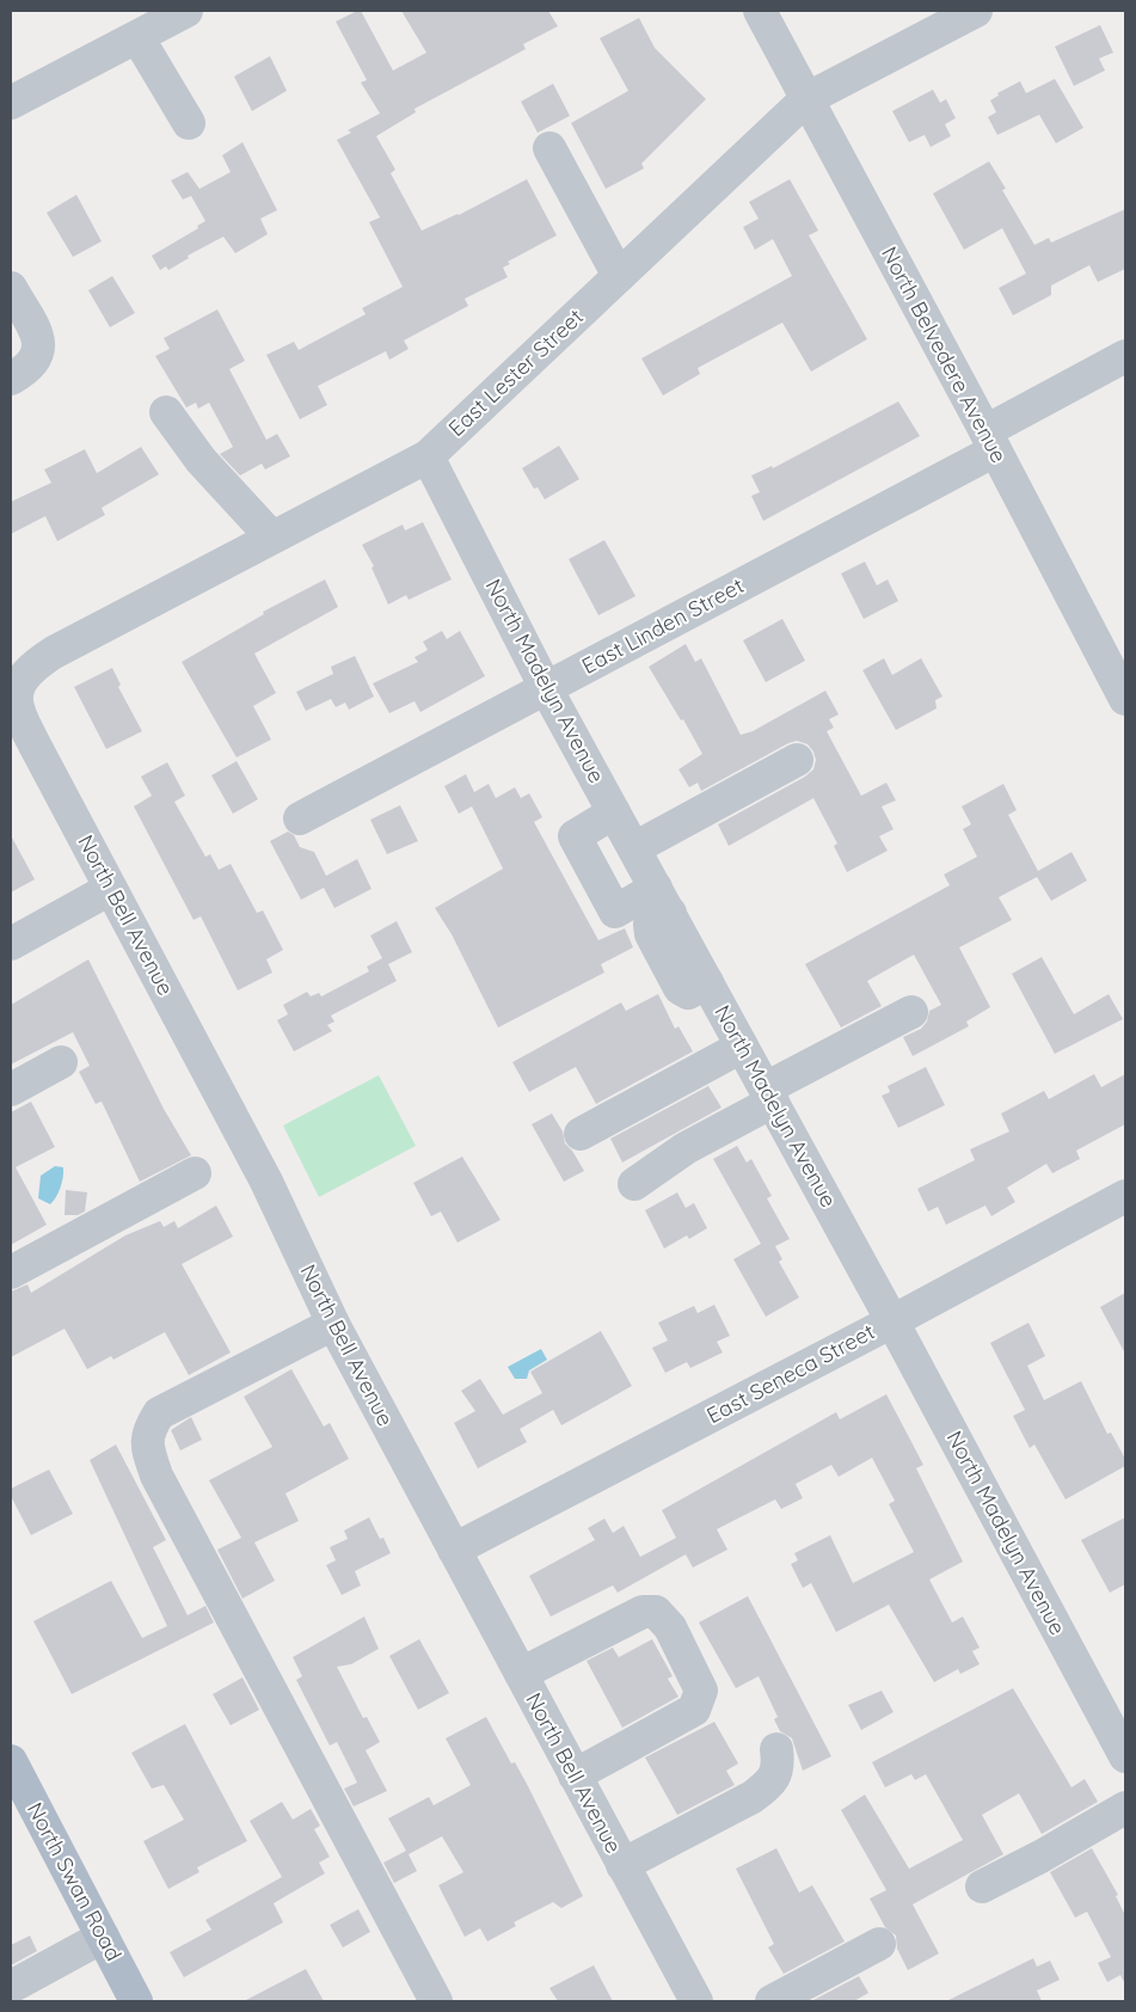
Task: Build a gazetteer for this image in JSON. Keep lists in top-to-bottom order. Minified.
{"streets":{"main road":["North Swan Road"],"street":["North Belvedere Avenue","East Lester Street","East Linden Street","North Madelyn Avenue","North Bell Avenue","East Seneca Street"]},"crossings":[["North Belvedere Avenue","East Lester Street"],["North Belvedere Avenue","East Linden Street"],["East Lester Street","North Madelyn Avenue"],["East Lester Street","North Bell Avenue"],["East Linden Street","North Madelyn Avenue"],["North Madelyn Avenue","East Seneca Street"],["North Bell Avenue","East Seneca Street"]]}
